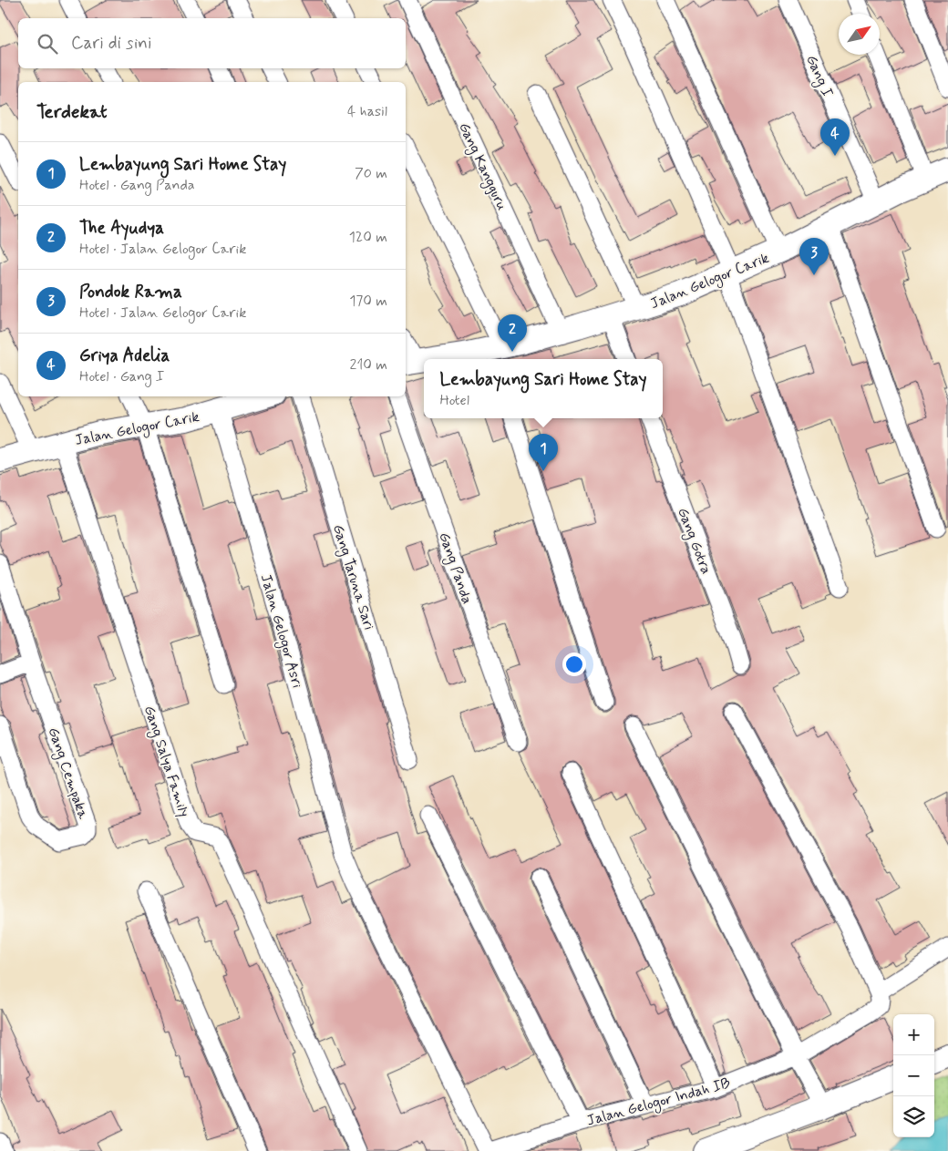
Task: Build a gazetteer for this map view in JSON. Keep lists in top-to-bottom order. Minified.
{"streets":{"street":["Gang I","Gang Kangguru","Jalan Gelogor Carik","Gang Gotra","Gang Panda","Gang Taruna Sari","Jalan Gelogor Asri","Gang Salya Family","Gang Cempaka","Jalan Gelogor Indah IB"]},"crossings":[["Gang I","Jalan Gelogor Carik"],["Gang Kangguru","Jalan Gelogor Carik"],["Jalan Gelogor Carik","Jalan Gelogor Asri"],["Jalan Gelogor Carik","Gang Salya Family"],["Jalan Gelogor Asri","Jalan Gelogor Indah IB"]],"north":"top right","page":{"search":"Cari di sini","heading":["Terdekat","4 hasil"],"pins":["4","3","2","1"],"list":[{"mark":"1","name":"Lembayung Sari Home Stay","note":"Hotel · Gang Panda","value":"70 m"},{"mark":"2","name":"The Ayudya","note":"Hotel · Jalan Gelogor Carik","value":"120 m"},{"mark":"3","name":"Pondok Rama","note":"Hotel · Jalan Gelogor Carik","value":"170 m"},{"mark":"4","name":"Griya Adelia","note":"Hotel · Gang I","value":"210 m"}],"popup":["Lembayung Sari Home Stay","Hotel"],"map_buttons":["+","−"]}}
